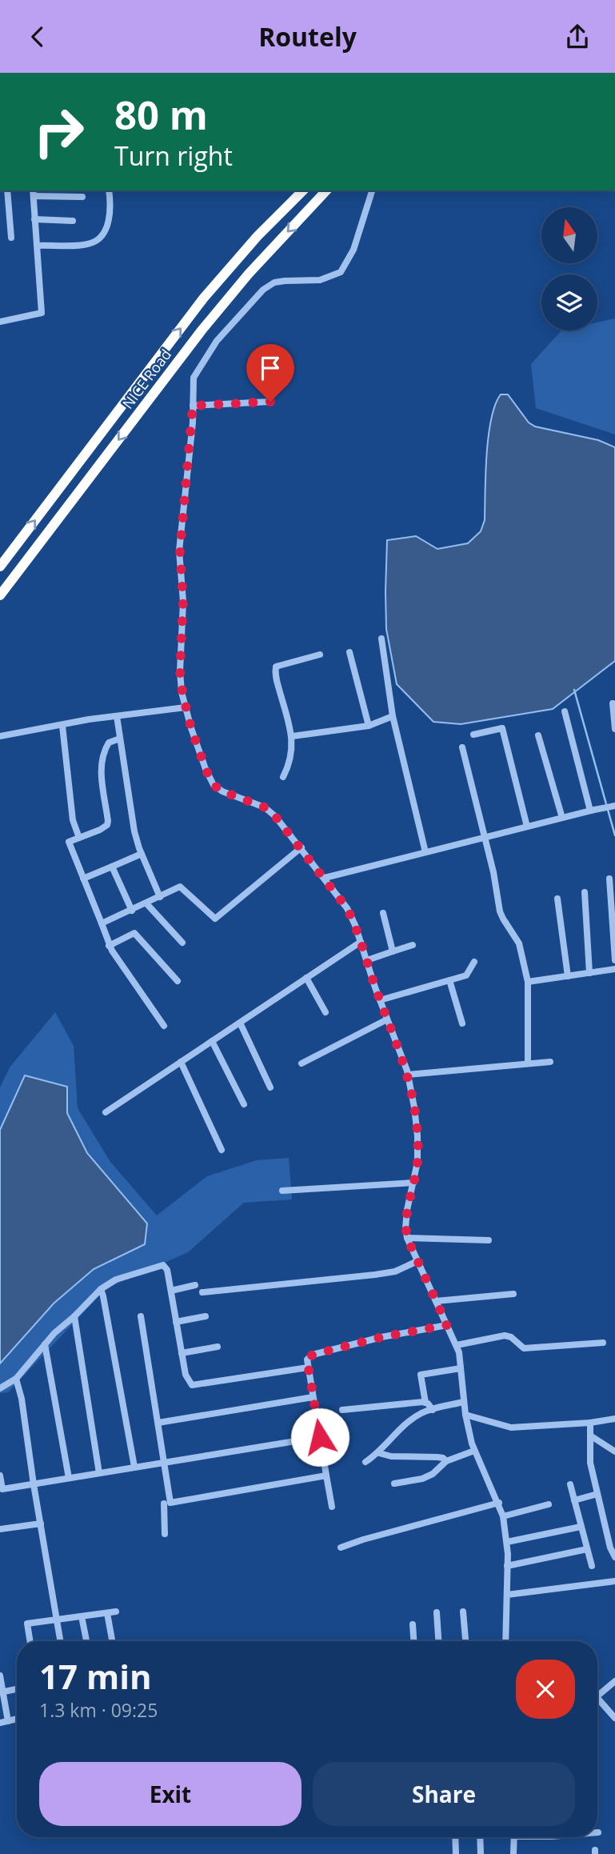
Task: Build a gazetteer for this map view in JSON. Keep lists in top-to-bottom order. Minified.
{"streets":{"highway":["NICE Road"]},"north":"top","page":{"header":"Routely","turn":["80 m","Turn right"],"heading":["17 min","1.3 km · 09:25"],"buttons":["Exit","Share"]}}
